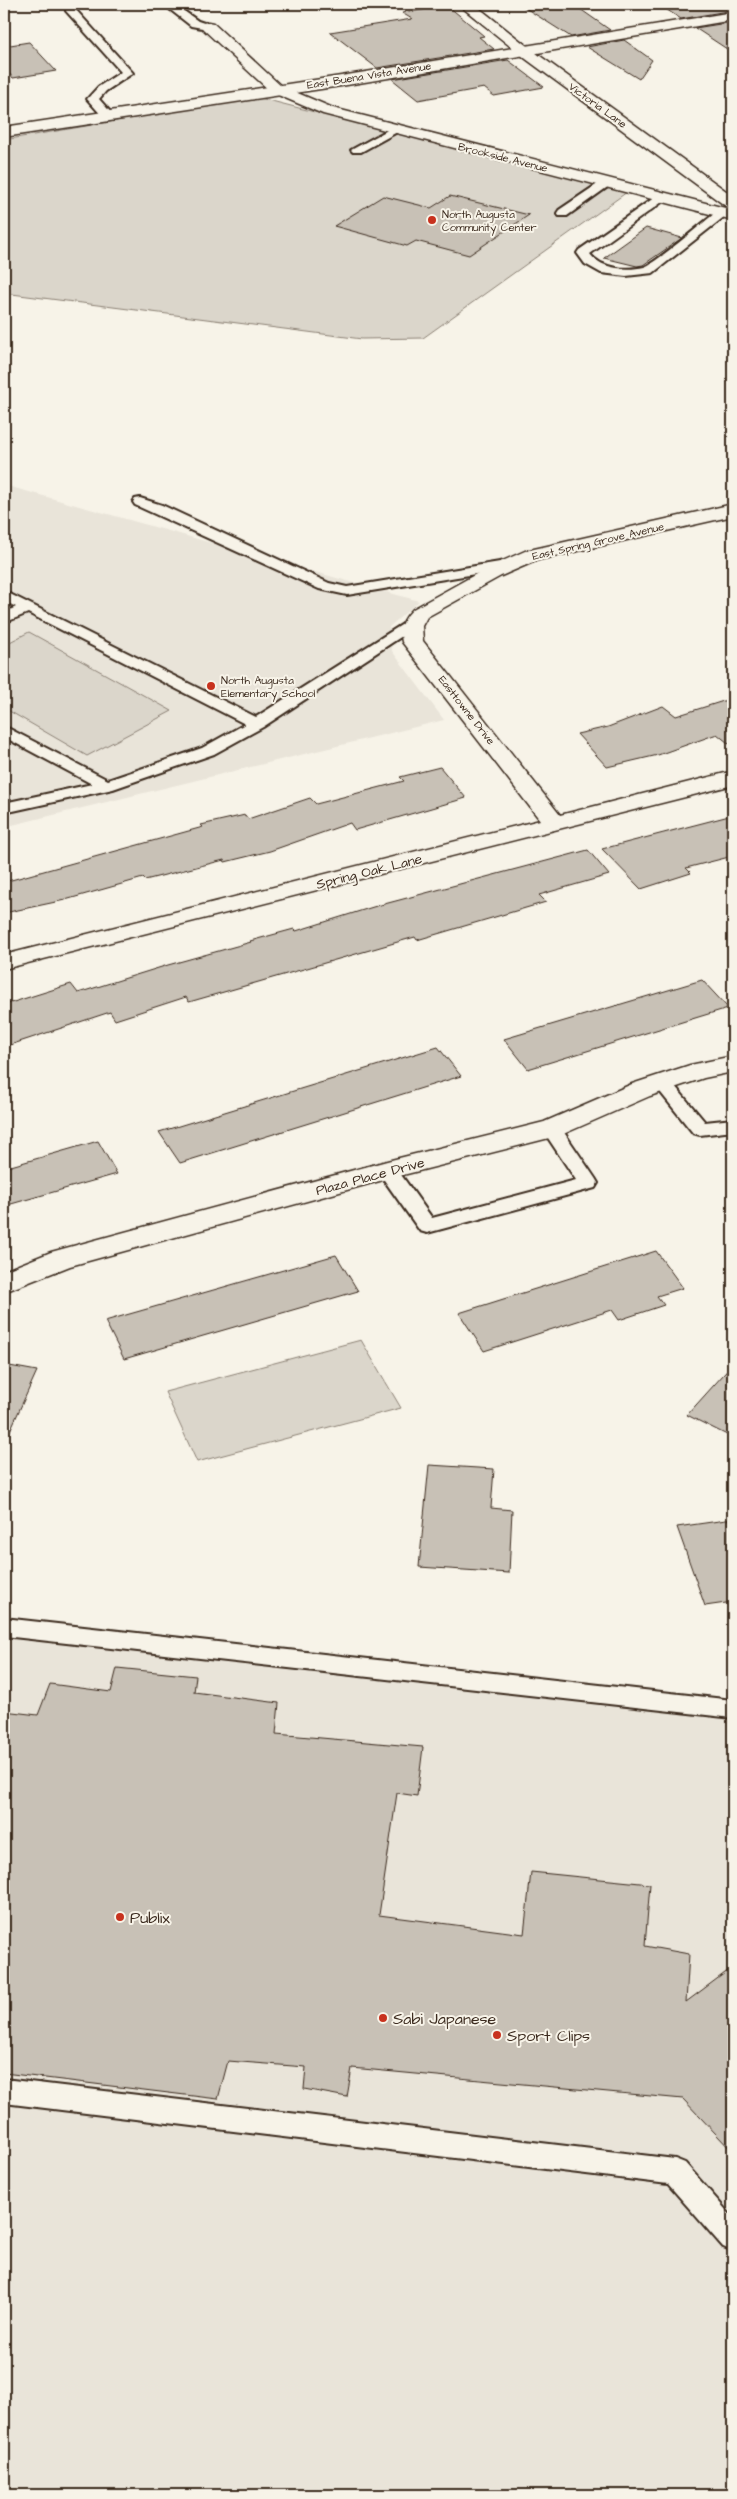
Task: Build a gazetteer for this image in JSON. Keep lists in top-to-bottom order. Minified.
{"streets":{"street":["East Buena Vista Avenue","Victoria Lane","Brookside Avenue","East Spring Grove Avenue","Easttowne Drive","Spring Oak Lane","Plaza Place Drive"]},"crossings":[["East Buena Vista Avenue","Victoria Lane"],["East Buena Vista Avenue","Brookside Avenue"],["Victoria Lane","Brookside Avenue"],["East Spring Grove Avenue","Easttowne Drive"],["Easttowne Drive","Spring Oak Lane"]],"places":["North Augusta Community Center","North Augusta Elementary School","Publix","Sabi Japanese","Sport Clips"]}
